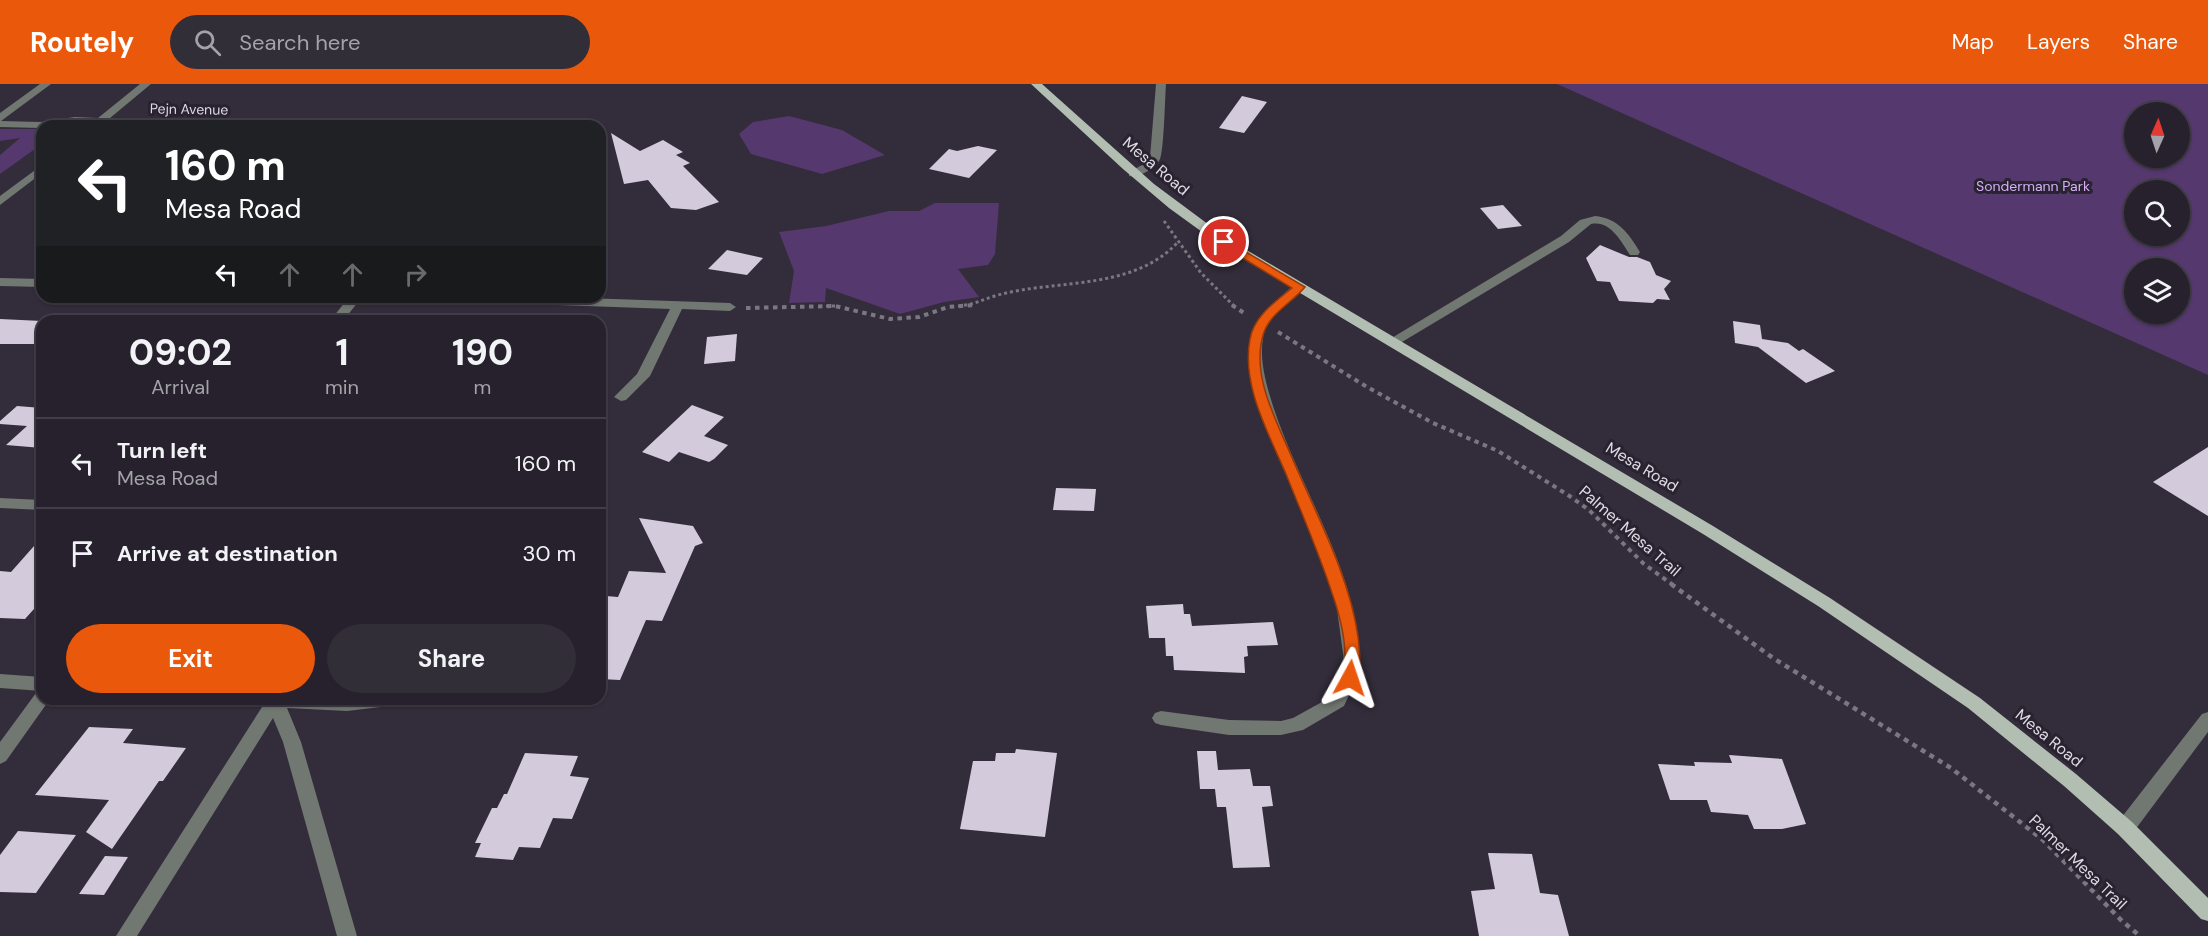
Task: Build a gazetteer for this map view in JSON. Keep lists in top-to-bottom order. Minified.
{"streets":{"main road":["Mesa Road"],"street":["Pejn Avenue"],"path":["Palmer Mesa Trail"]},"parks":["Sondermann Park"],"north":"top","page":{"header":"Routely","search":"Search here","nav":["Map","Layers","Share"],"turn":["160 m","Mesa Road"],"eta":["09:02","Arrival","1","min","190","m"],"list":[{"name":"Turn left","note":"Mesa Road","value":"160 m"},{"name":"Arrive at destination","value":"30 m"}],"buttons":["Exit","Share"]}}
